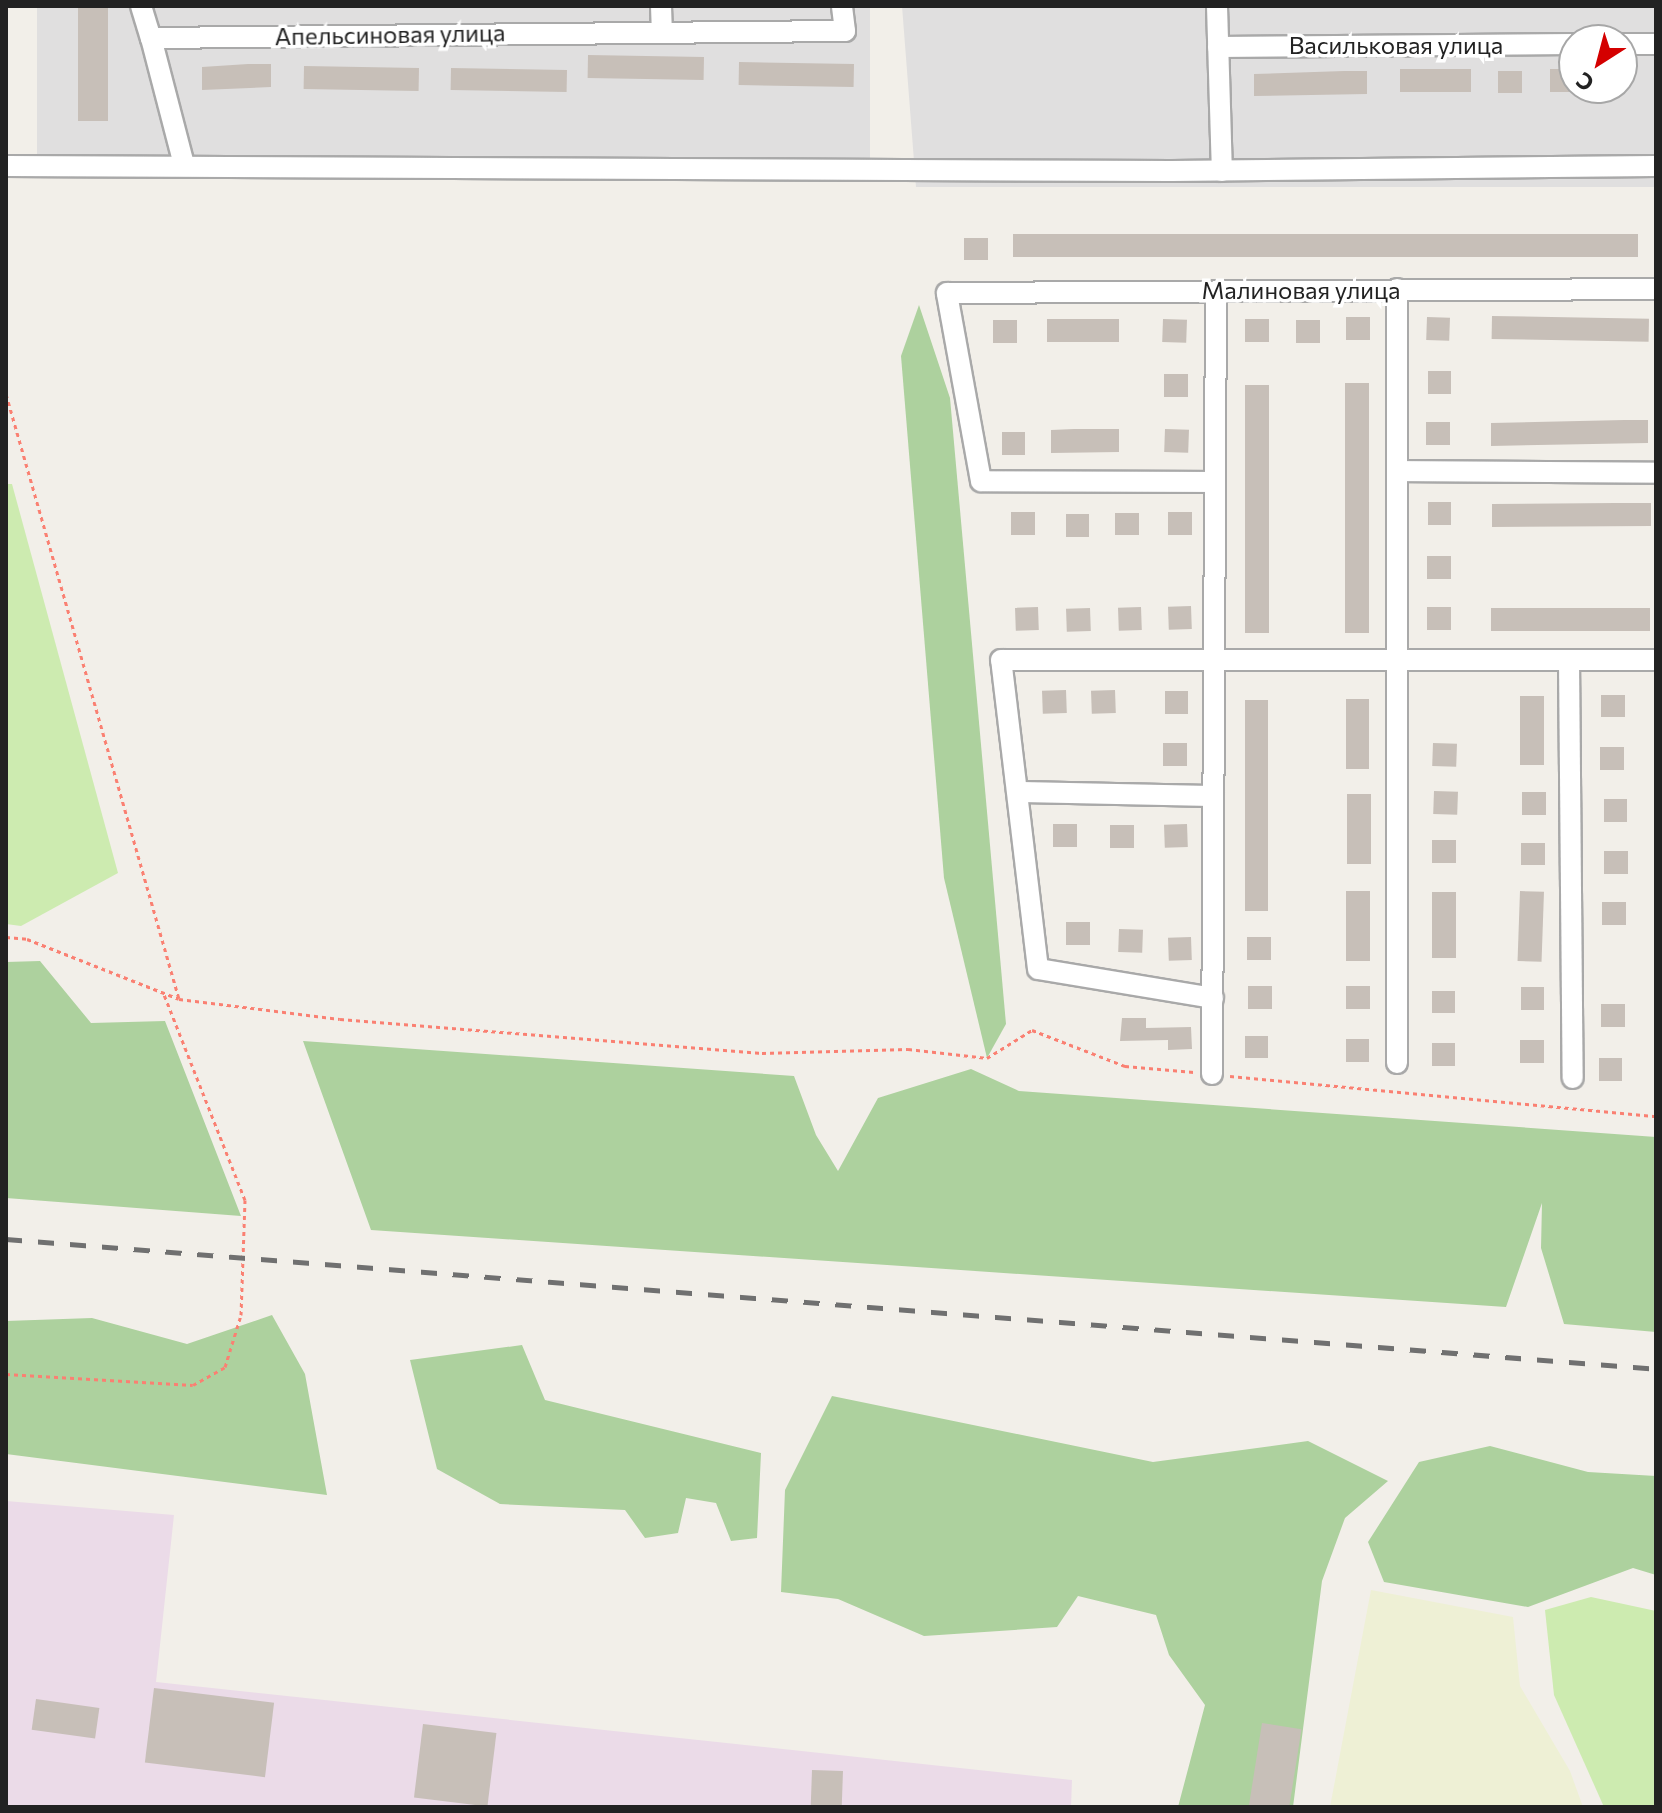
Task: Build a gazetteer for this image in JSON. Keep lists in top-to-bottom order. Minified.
{"streets":{"street":["Апельсиновая улица","Васильковая улица","Малиновая улица"]},"north":"bottom left"}
